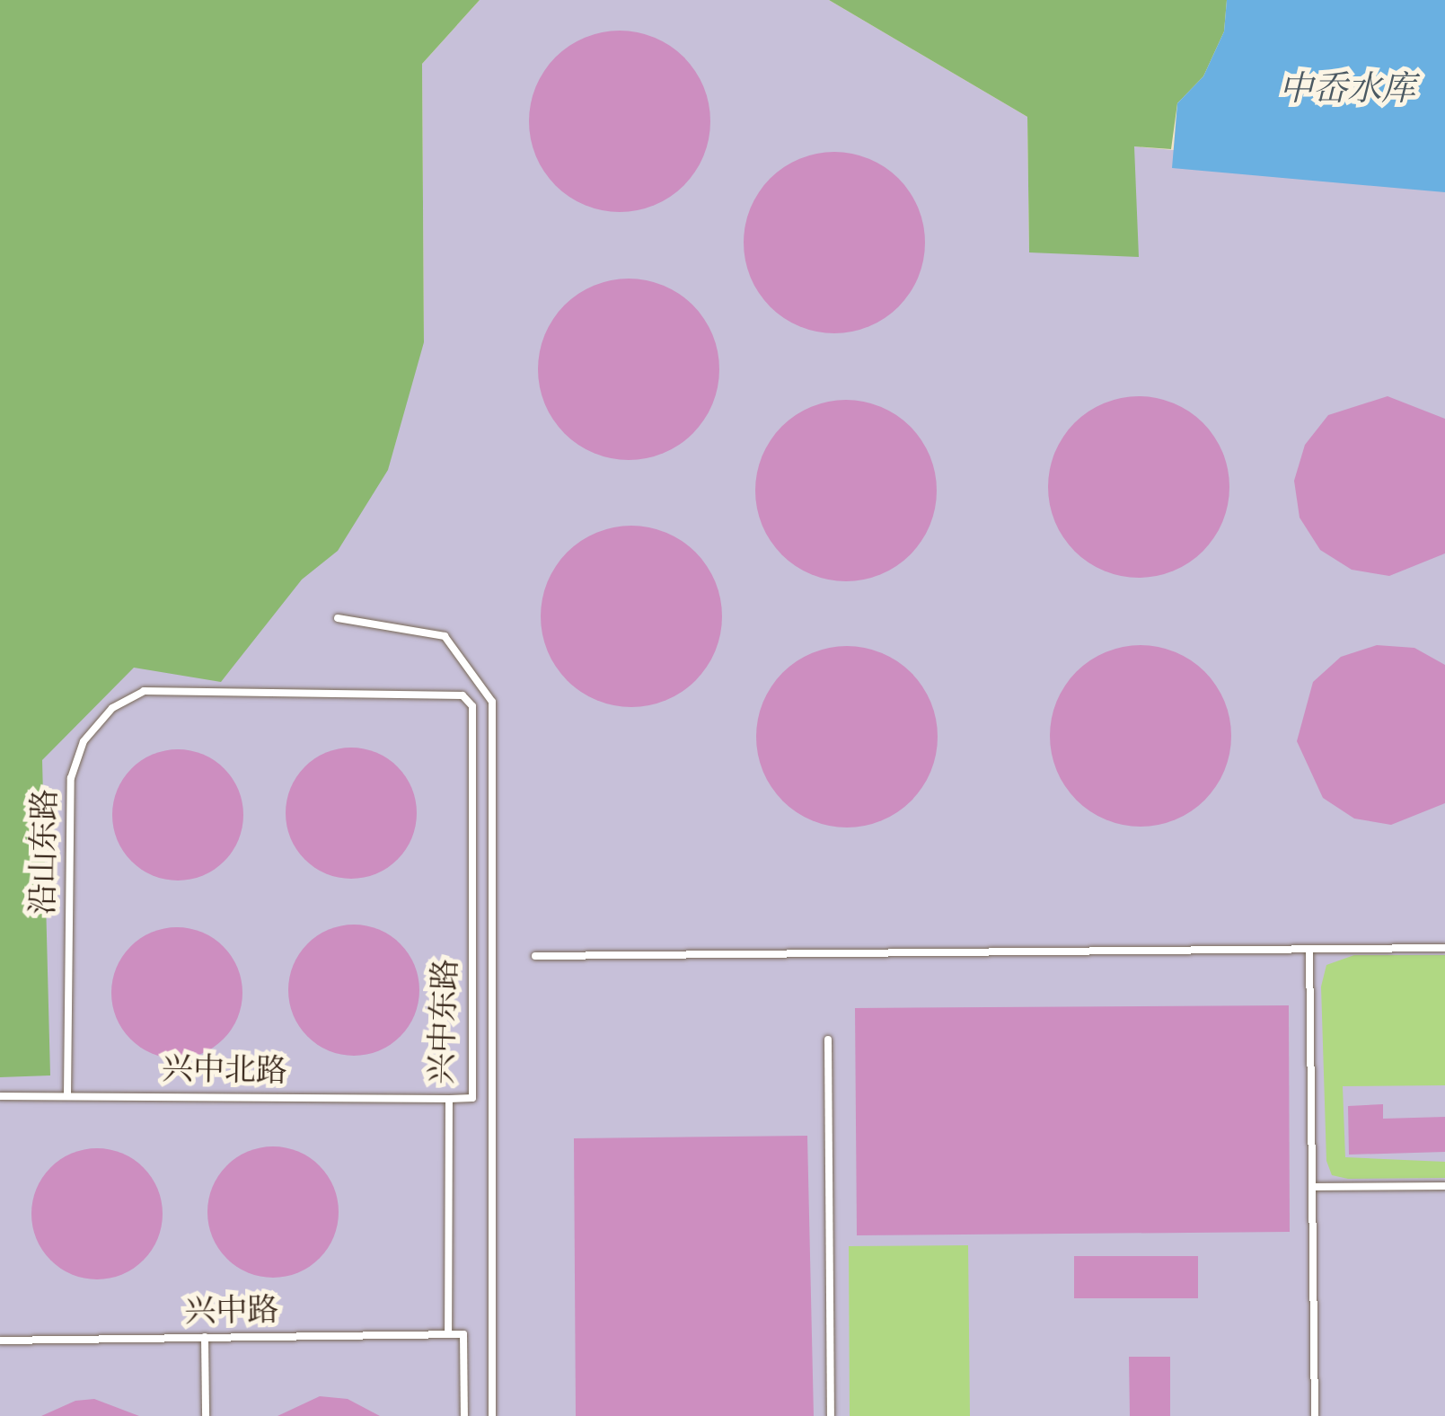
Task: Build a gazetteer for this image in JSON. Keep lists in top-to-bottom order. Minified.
{"streets":{"lane":["沿山东路","兴中东路","兴中北路","兴中路"]},"crossings":[["沿山东路","兴中东路"],["沿山东路","兴中北路"],["兴中东路","兴中北路"],["兴中东路","兴中路"]],"water":["中岙水库"]}
